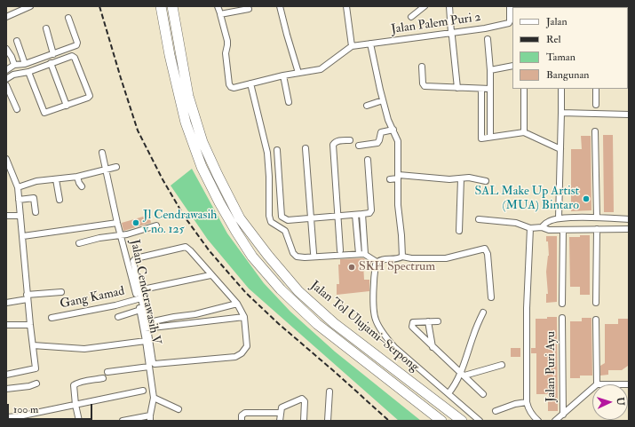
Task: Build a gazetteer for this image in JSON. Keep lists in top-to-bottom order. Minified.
{"streets":{"highway":["Jalan Tol Ulujami–Serpong"],"street":["Jalan Palem Puri 2","Jalan Cenderawasih V","Gang Kamad","Jalan Puri Ayu"]},"crossings":[["Jalan Cenderawasih V","Gang Kamad"]],"places":["SAL Make Up Artist (MUA) Bintaro","Jl Cendrawasih v no. 125","SKH Spectrum"],"legend":["Jalan","Rel","Taman","Bangunan"],"scale_bar":"100 m","north":"right"}
